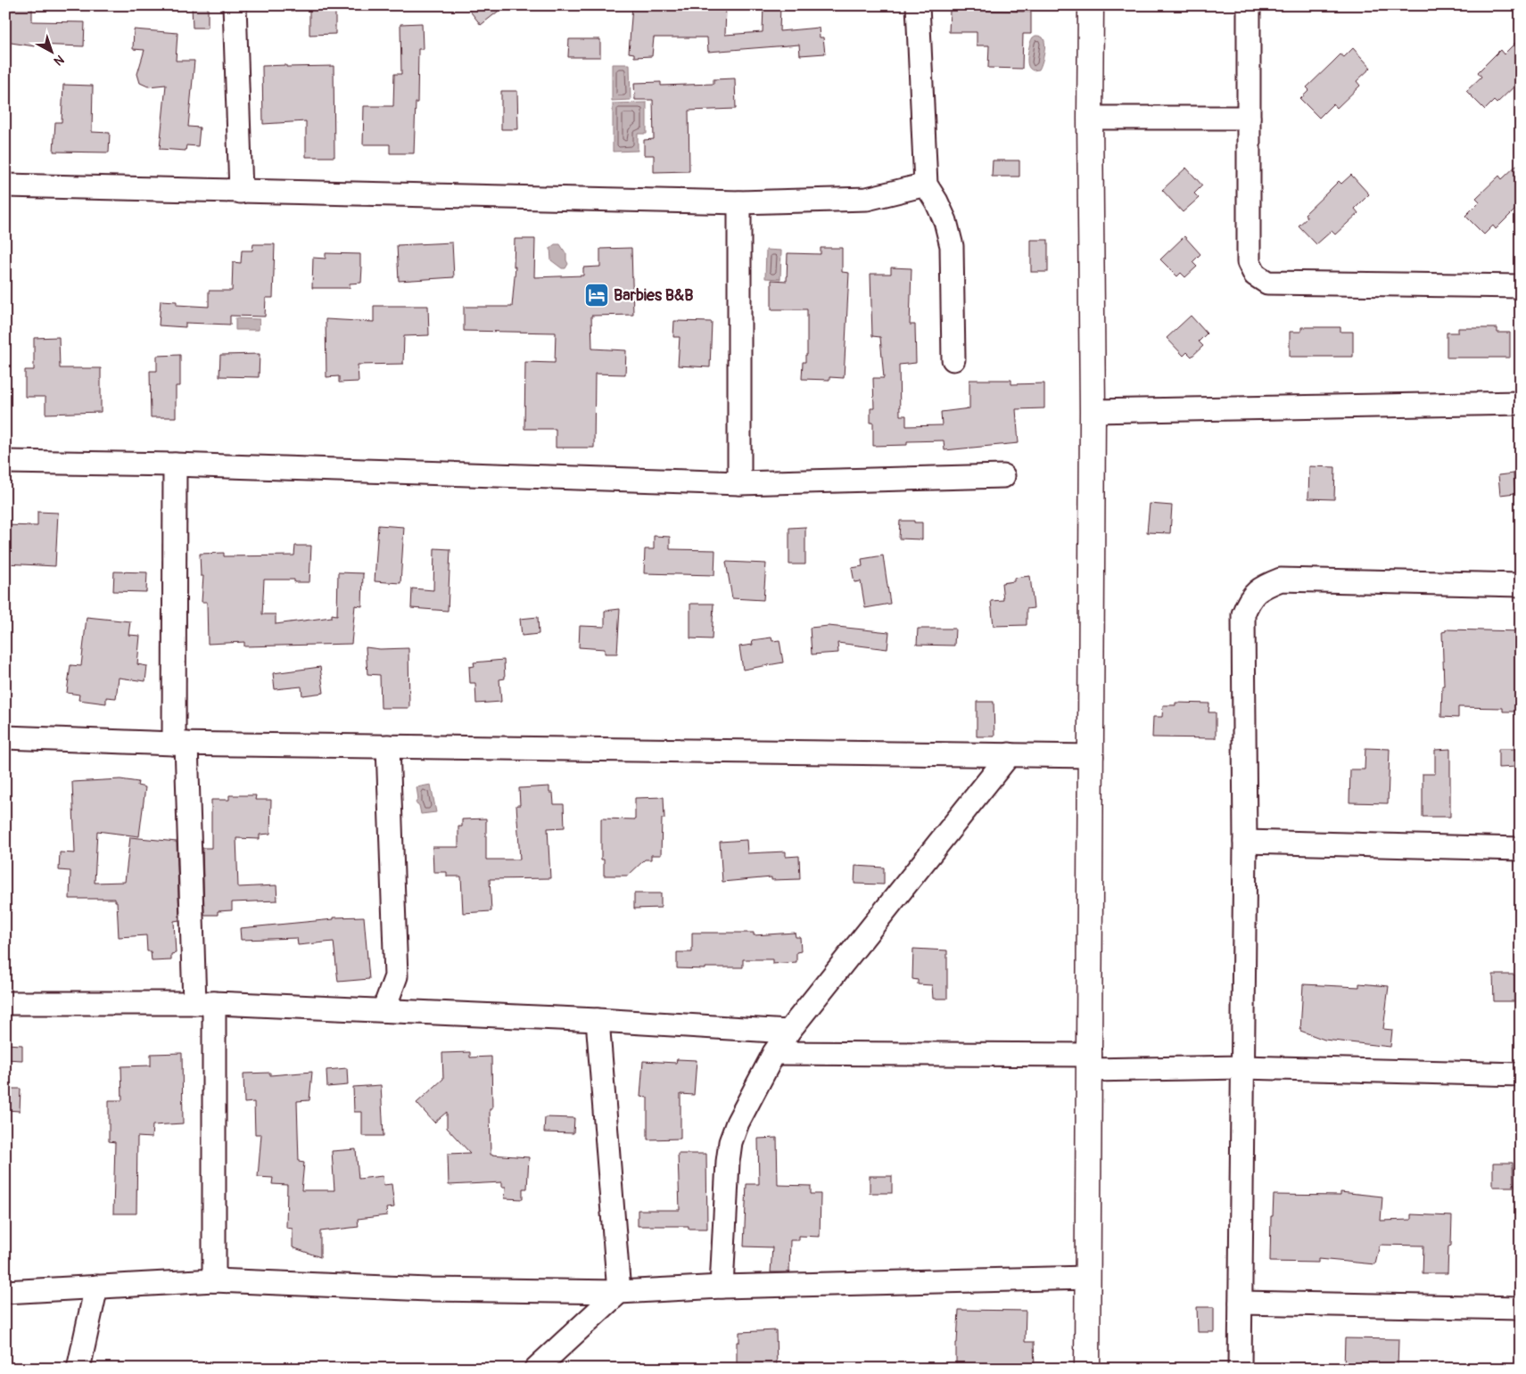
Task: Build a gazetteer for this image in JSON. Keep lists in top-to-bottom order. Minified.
{"places":{"hotel":["Barbies B&B"]},"north":"bottom right"}
